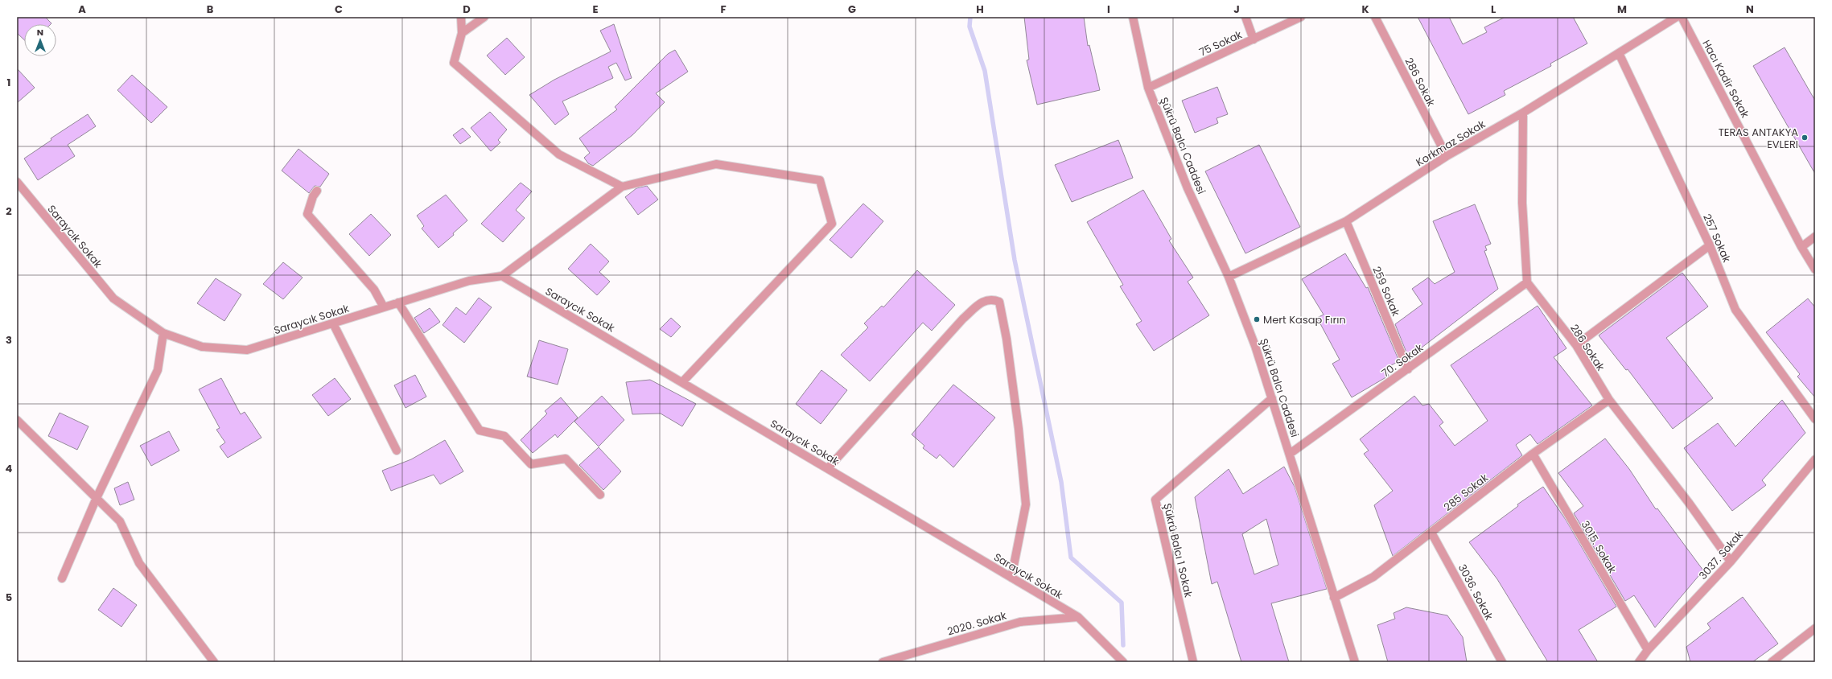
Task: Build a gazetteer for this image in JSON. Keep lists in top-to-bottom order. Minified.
{"streets":{"street":["75 Sokak","Hacı Kadir Sokak","286 Sokak","Korkmaz Sokak","Şükrü Balcı Caddesi","Saraycık Sokak","257 Sokak","259 Sokak","70. Sokak","285 Sokak","3015. Sokak","Şükrü Balcı 1 Sokak","3037. Sokak","3036. Sokak","2020. Sokak"]},"crossings":[["75 Sokak","Şükrü Balcı Caddesi"],["286 Sokak","Korkmaz Sokak"],["286 Sokak","70. Sokak"],["286 Sokak","285 Sokak"],["286 Sokak","3037. Sokak"],["Korkmaz Sokak","Şükrü Balcı Caddesi"],["Korkmaz Sokak","257 Sokak"],["Korkmaz Sokak","259 Sokak"],["Şükrü Balcı Caddesi","70. Sokak"],["Şükrü Balcı Caddesi","285 Sokak"],["Şükrü Balcı Caddesi","Şükrü Balcı 1 Sokak"],["Saraycık Sokak","2020. Sokak"],["259 Sokak","70. Sokak"],["285 Sokak","3015. Sokak"],["285 Sokak","3036. Sokak"],["3015. Sokak","3037. Sokak"]],"places":["TERAS ANTAKYA EVLERI","Mert Kasap Fırın"],"north":"top","grid":{"columns":["A","B","C","D","E","F","G","H","I","J","K","L","M","N"],"rows":["1","2","3","4","5"]}}
